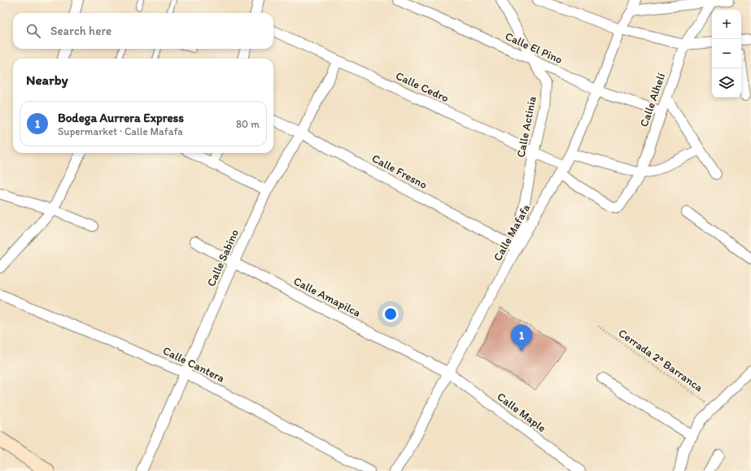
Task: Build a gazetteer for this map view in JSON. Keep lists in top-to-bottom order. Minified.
{"streets":{"street":["Calle El Pino","Calle Cedro","Calle Alhelí","Calle Actinia","Calle Fresno","Calle Mafafa","Calle Sabino","Calle Amapilca","Calle Cantera","Calle Maple"],"path":["Cerrada 2ª Barranca"]},"crossings":[["Calle El Pino","Calle Alhelí"],["Calle El Pino","Calle Actinia"],["Calle El Pino","Calle Mafafa"],["Calle Cedro","Calle Alhelí"],["Calle Cedro","Calle Actinia"],["Calle Cedro","Calle Mafafa"],["Calle Cedro","Calle Sabino"],["Calle Actinia","Calle Fresno"],["Calle Actinia","Calle Mafafa"],["Calle Fresno","Calle Mafafa"],["Calle Fresno","Calle Sabino"],["Calle Mafafa","Calle Amapilca"],["Calle Mafafa","Calle Maple"],["Calle Sabino","Calle Amapilca"],["Calle Sabino","Calle Cantera"],["Calle Amapilca","Calle Maple"]],"page":{"map_buttons":["+","−"],"search":"Search here","heading":"Nearby","list":[{"mark":"1","name":"Bodega Aurrera Express","note":"Supermarket · Calle Mafafa","value":"80 m"}],"pins":"1"}}
